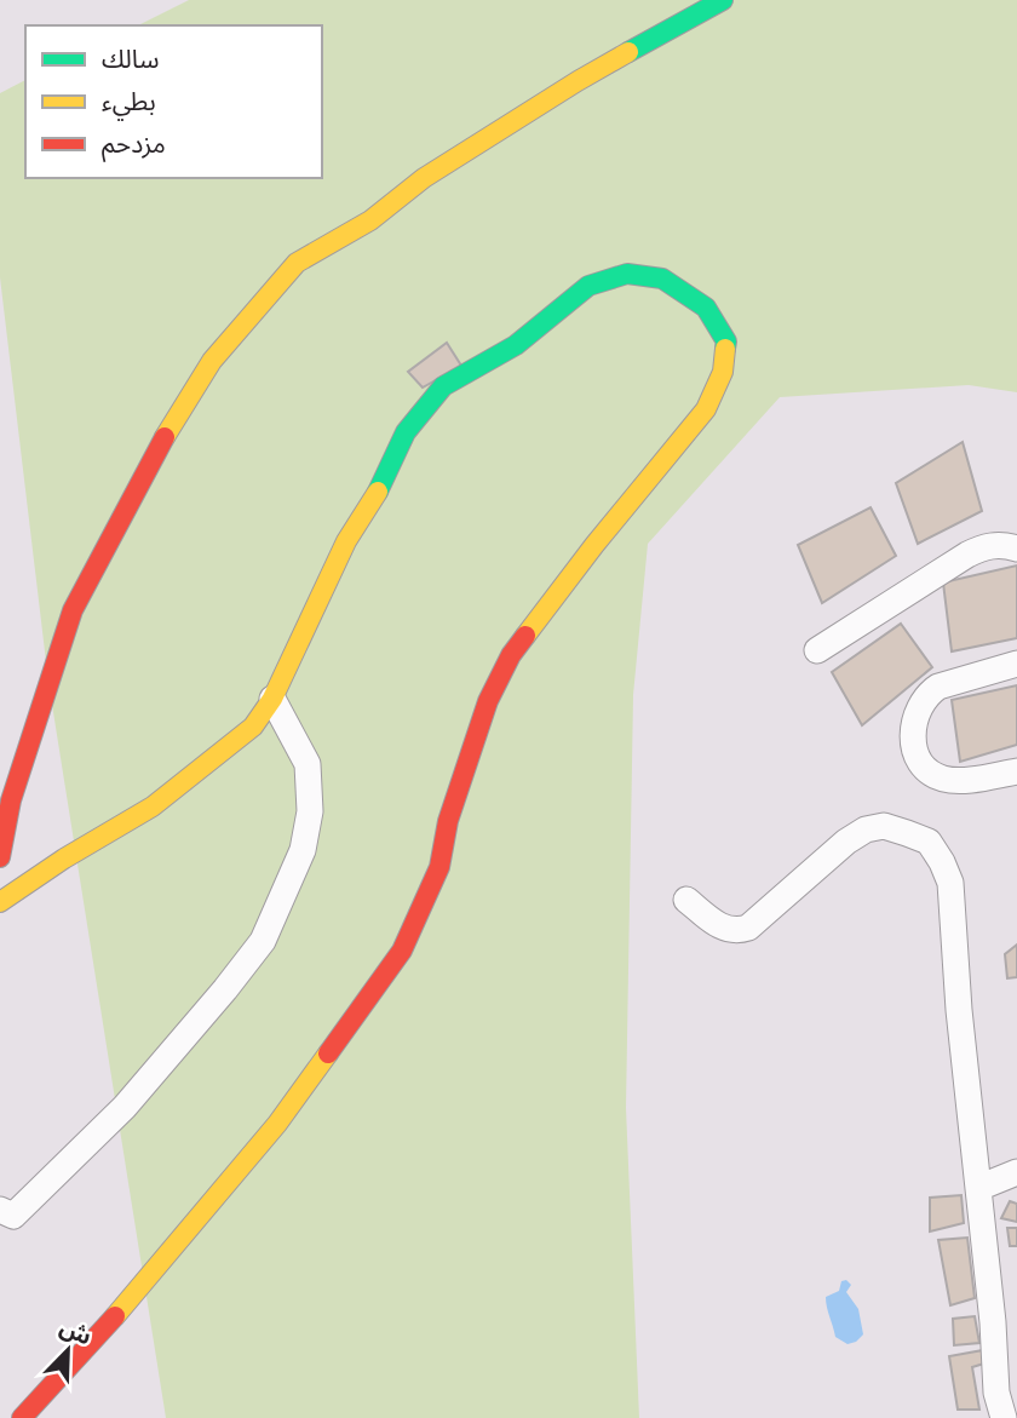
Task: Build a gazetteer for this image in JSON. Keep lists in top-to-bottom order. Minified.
{"legend":["سالك","بطيء","مزدحم"],"north":"top right"}
